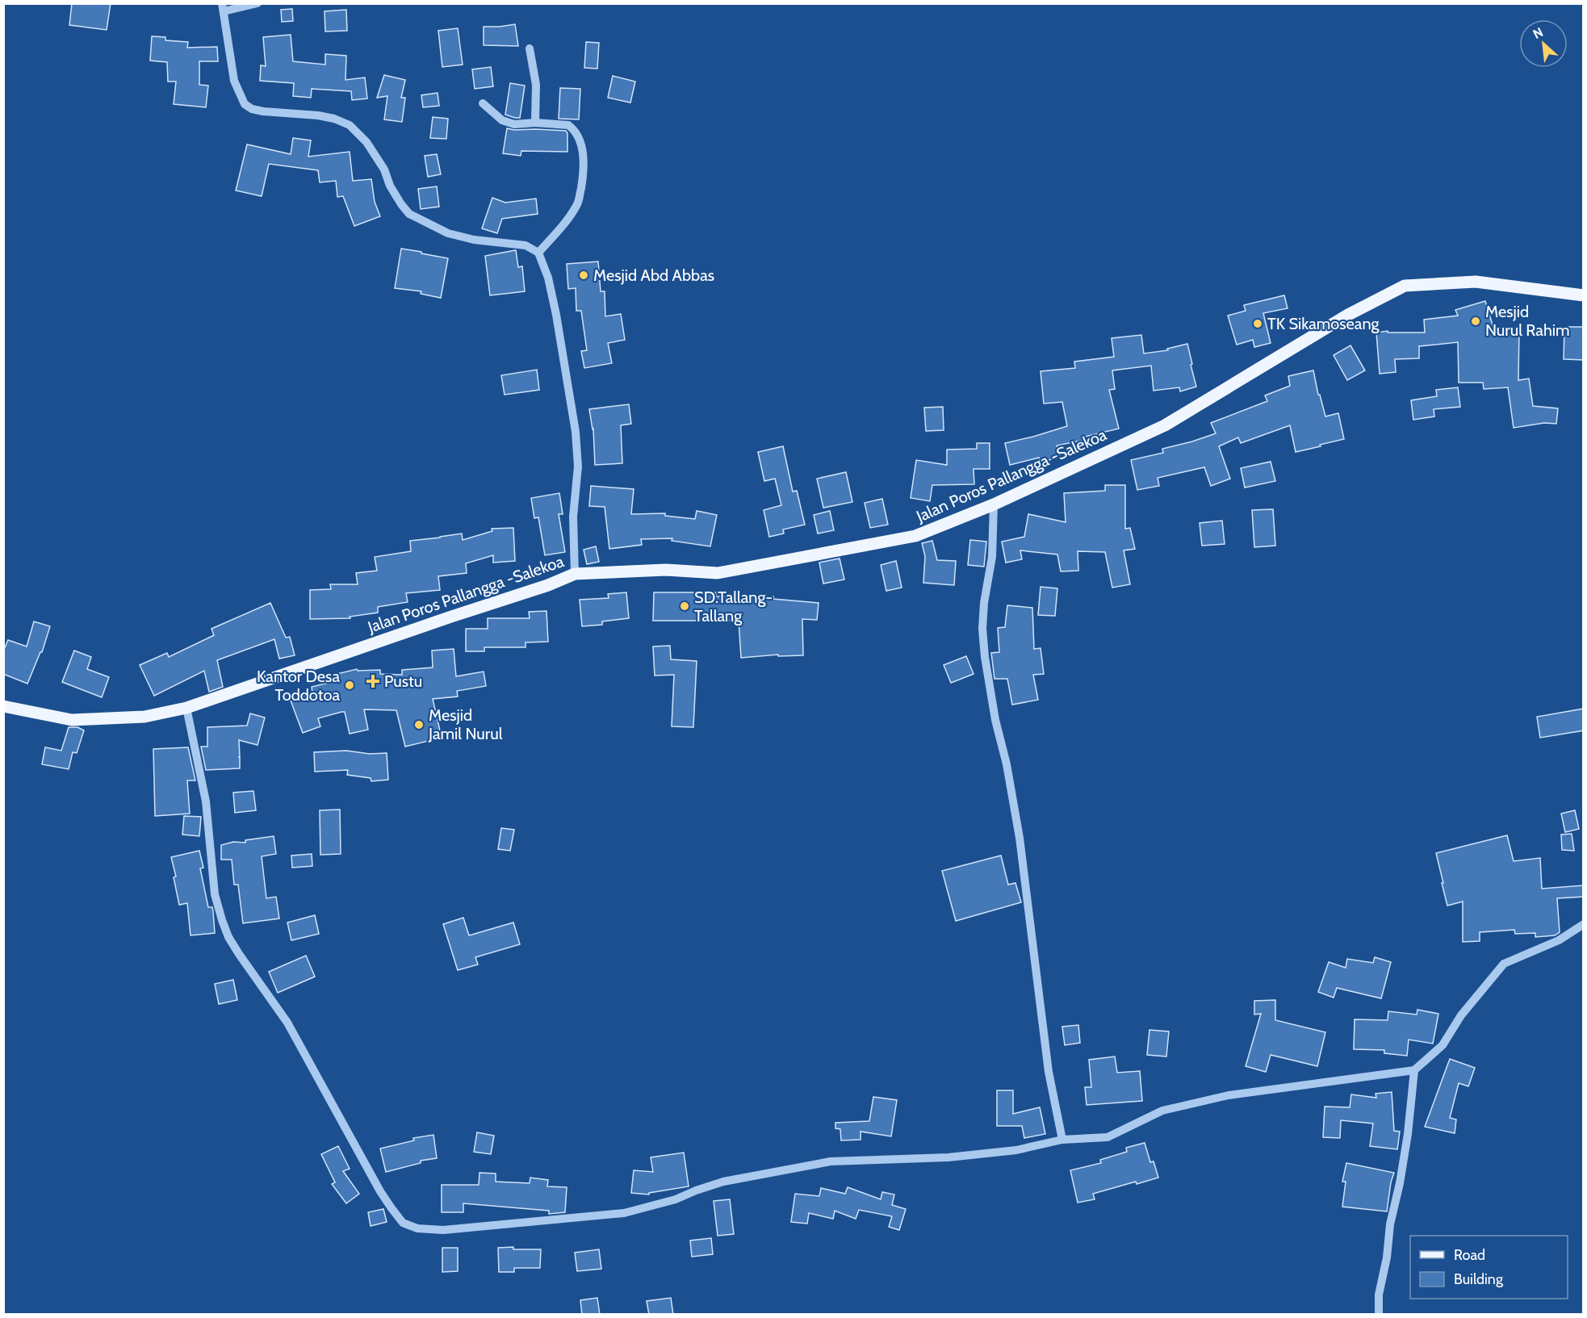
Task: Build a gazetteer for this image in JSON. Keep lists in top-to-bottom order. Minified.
{"streets":{"main road":["Jalan Poros Pallangga -Salekoa"]},"places":{"other":["Mesjid Abd Abbas","Mesjid Nurul Rahim","TK Sikamoseang","SD.Tallang- Tallang","Kantor Desa Toddotoa","Mesjid Jamil Nurul"],"health":["Pustu"]},"legend":["Road","Building"],"north":"top left"}
